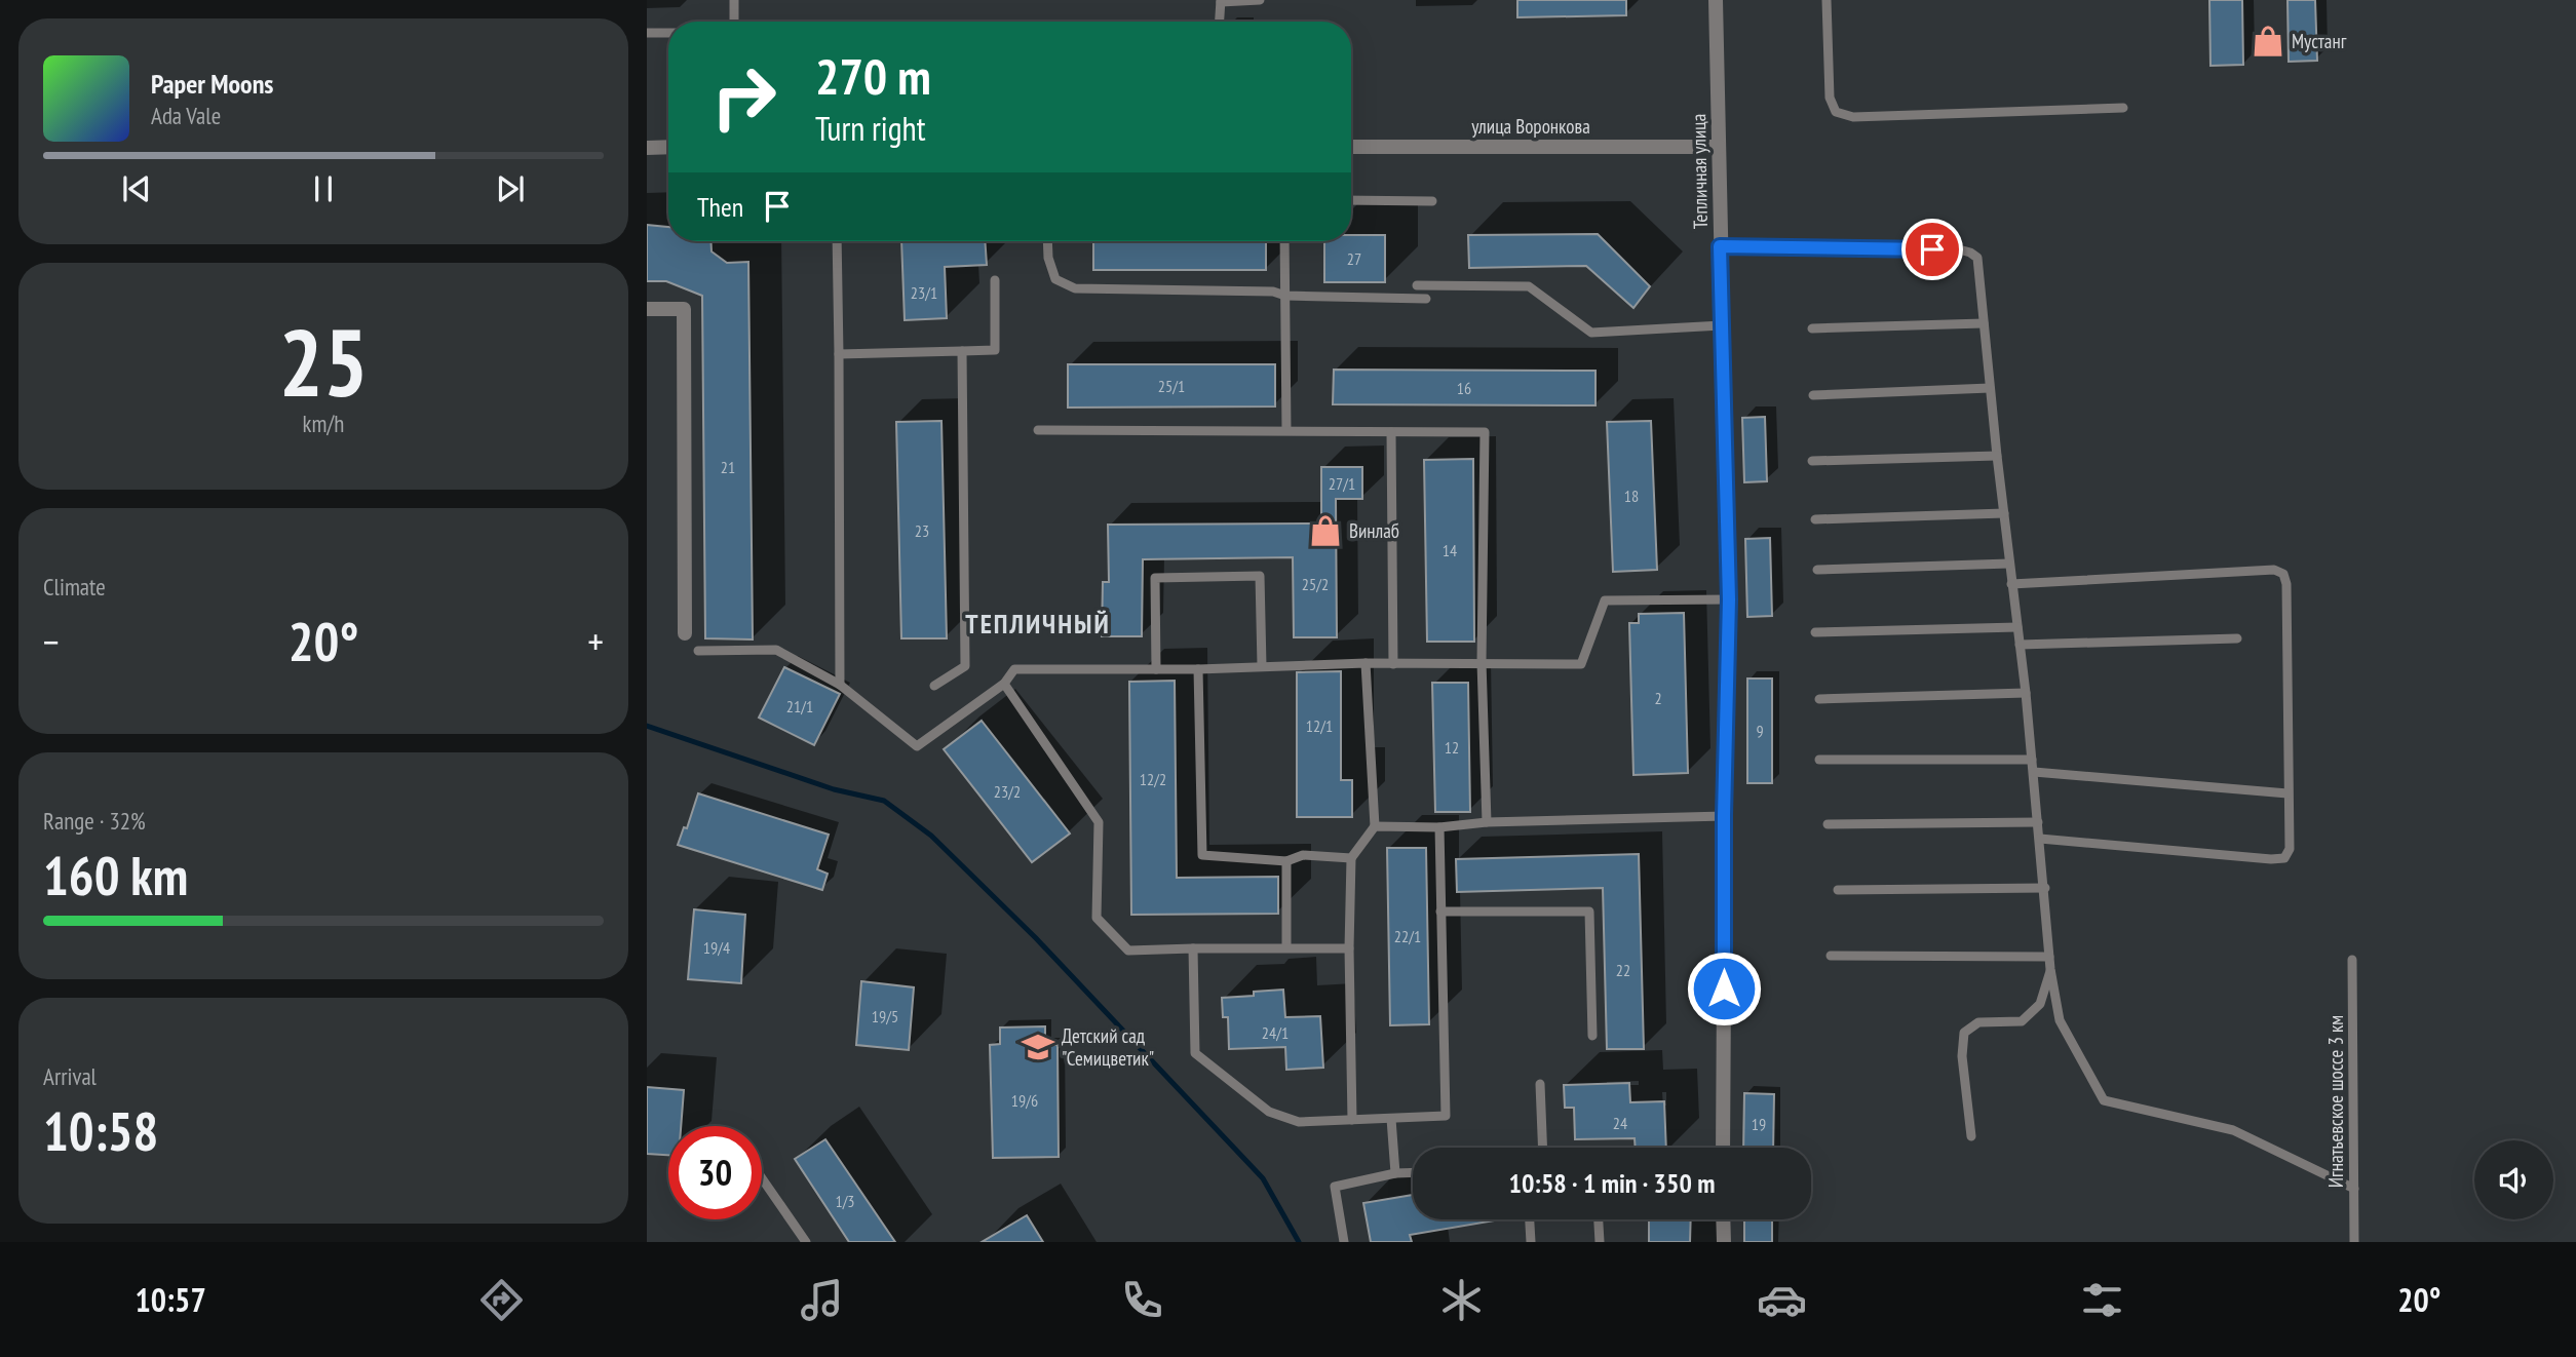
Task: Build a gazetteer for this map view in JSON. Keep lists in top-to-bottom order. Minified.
{"streets":{"street":["улица Воронкова","Тепличная улица"],"lane":["Игнатьевское шоссе 3 км"]},"crossings":[["улица Воронкова","Тепличная улица"]],"districts":["ТЕПЛИЧНЫЙ"],"places":{"shop":["Мустанг","Винлаб"],"school or university":["Детский сад \"Семицветик\""]},"house_numbers":["27","23/1","25/1","16","21","27/1","18","23","14","25/2","2","21/1","12/1","9","12","12/2","23/2","22/1","19/4","22","19/5","24/1","19/6","24","19","1/3"],"page":{"turn":["270 m","Turn right"],"song":["Paper Moons","Ada Vale"],"then":"Then","tile":[["25","km/h"],"Climate",["Range · 32%","160 km"],["Arrival","10:58"]],"heat":["−","20°","+"],"limit":"30","trip":"10:58 · 1 min · 350 m","tabs":["10:57","20°"]}}
